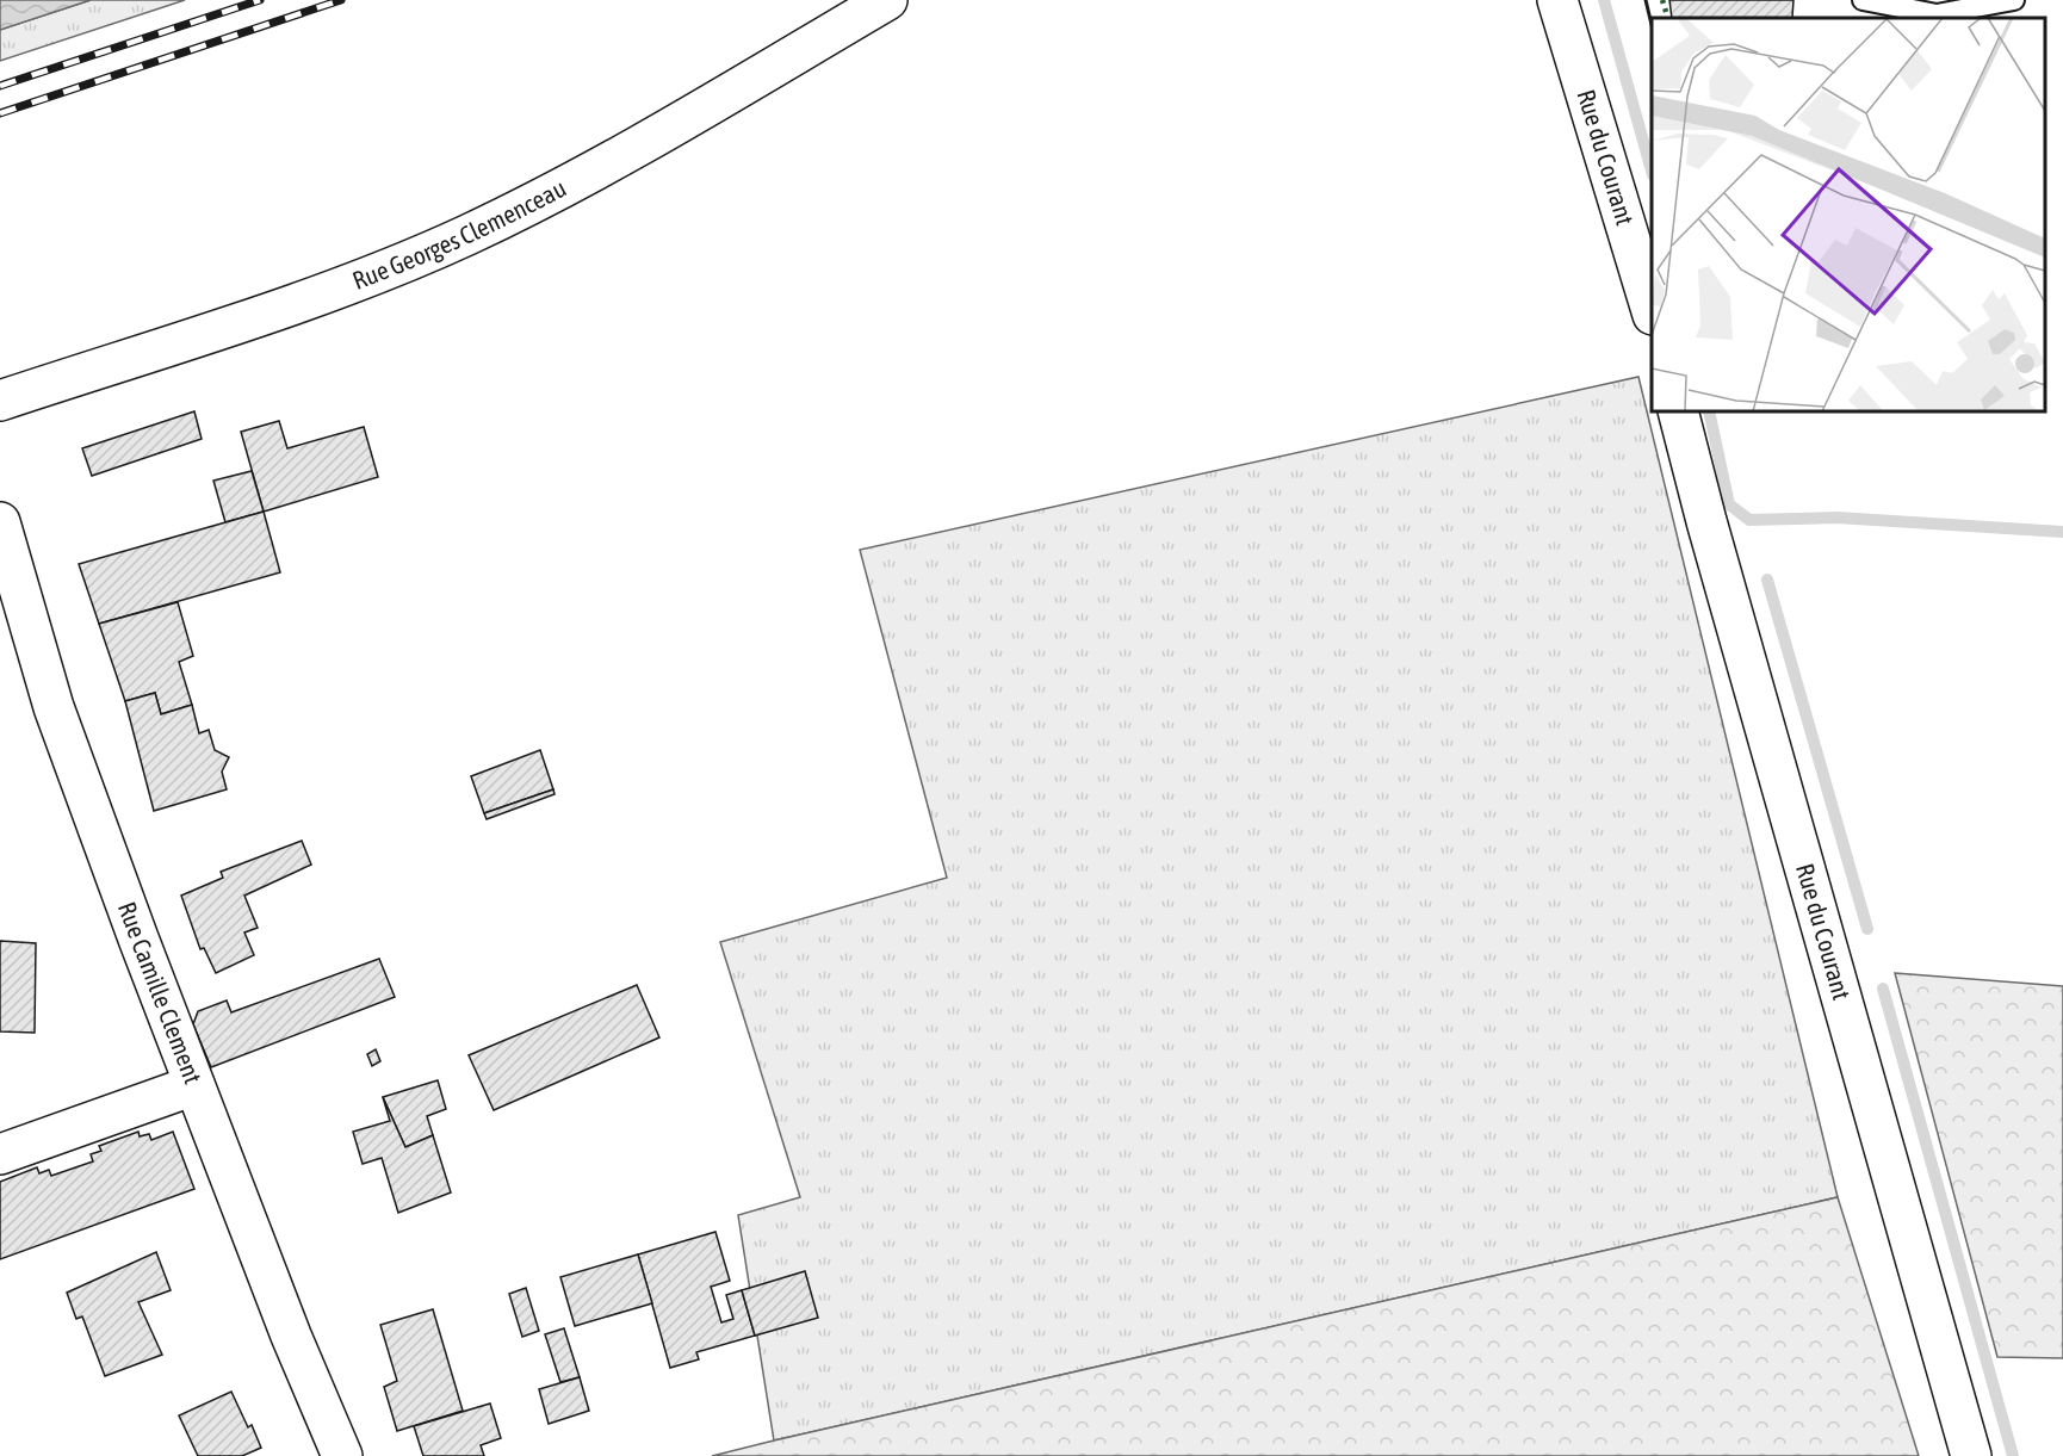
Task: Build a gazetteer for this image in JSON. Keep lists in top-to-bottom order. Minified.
{"streets":{"street":["Rue du Courant","Rue Georges Clemenceau","Rue Camille Clement"]}}
